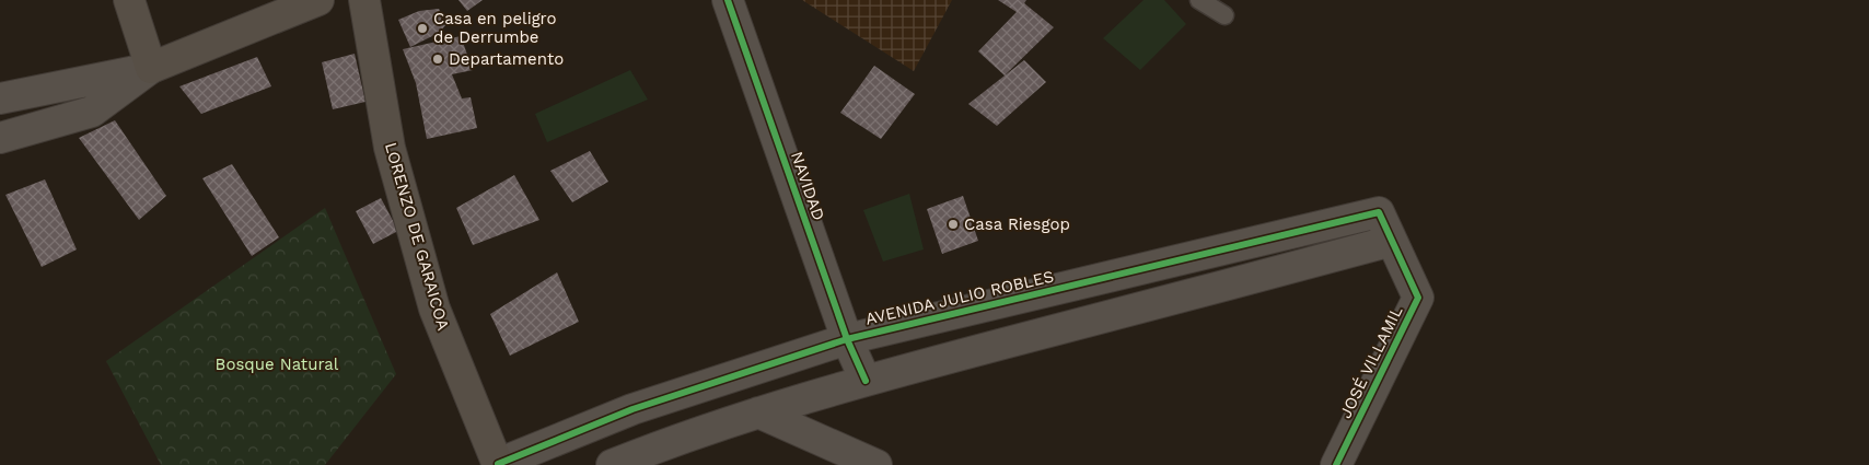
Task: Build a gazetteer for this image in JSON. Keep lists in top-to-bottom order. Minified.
{"streets":{"main road":["LORENZO DE GARAICOA"],"street":["NAVIDAD","AVENIDA JULIO ROBLES","JOSÉ VILLAMIL"]},"crossings":[["NAVIDAD","AVENIDA JULIO ROBLES"],["LORENZO DE GARAICOA","AVENIDA JULIO ROBLES"],["AVENIDA JULIO ROBLES","JOSÉ VILLAMIL"]],"parks":["Bosque Natural"],"places":["Casa en peligro de Derrumbe","Departamento","Casa Riesgop"]}
